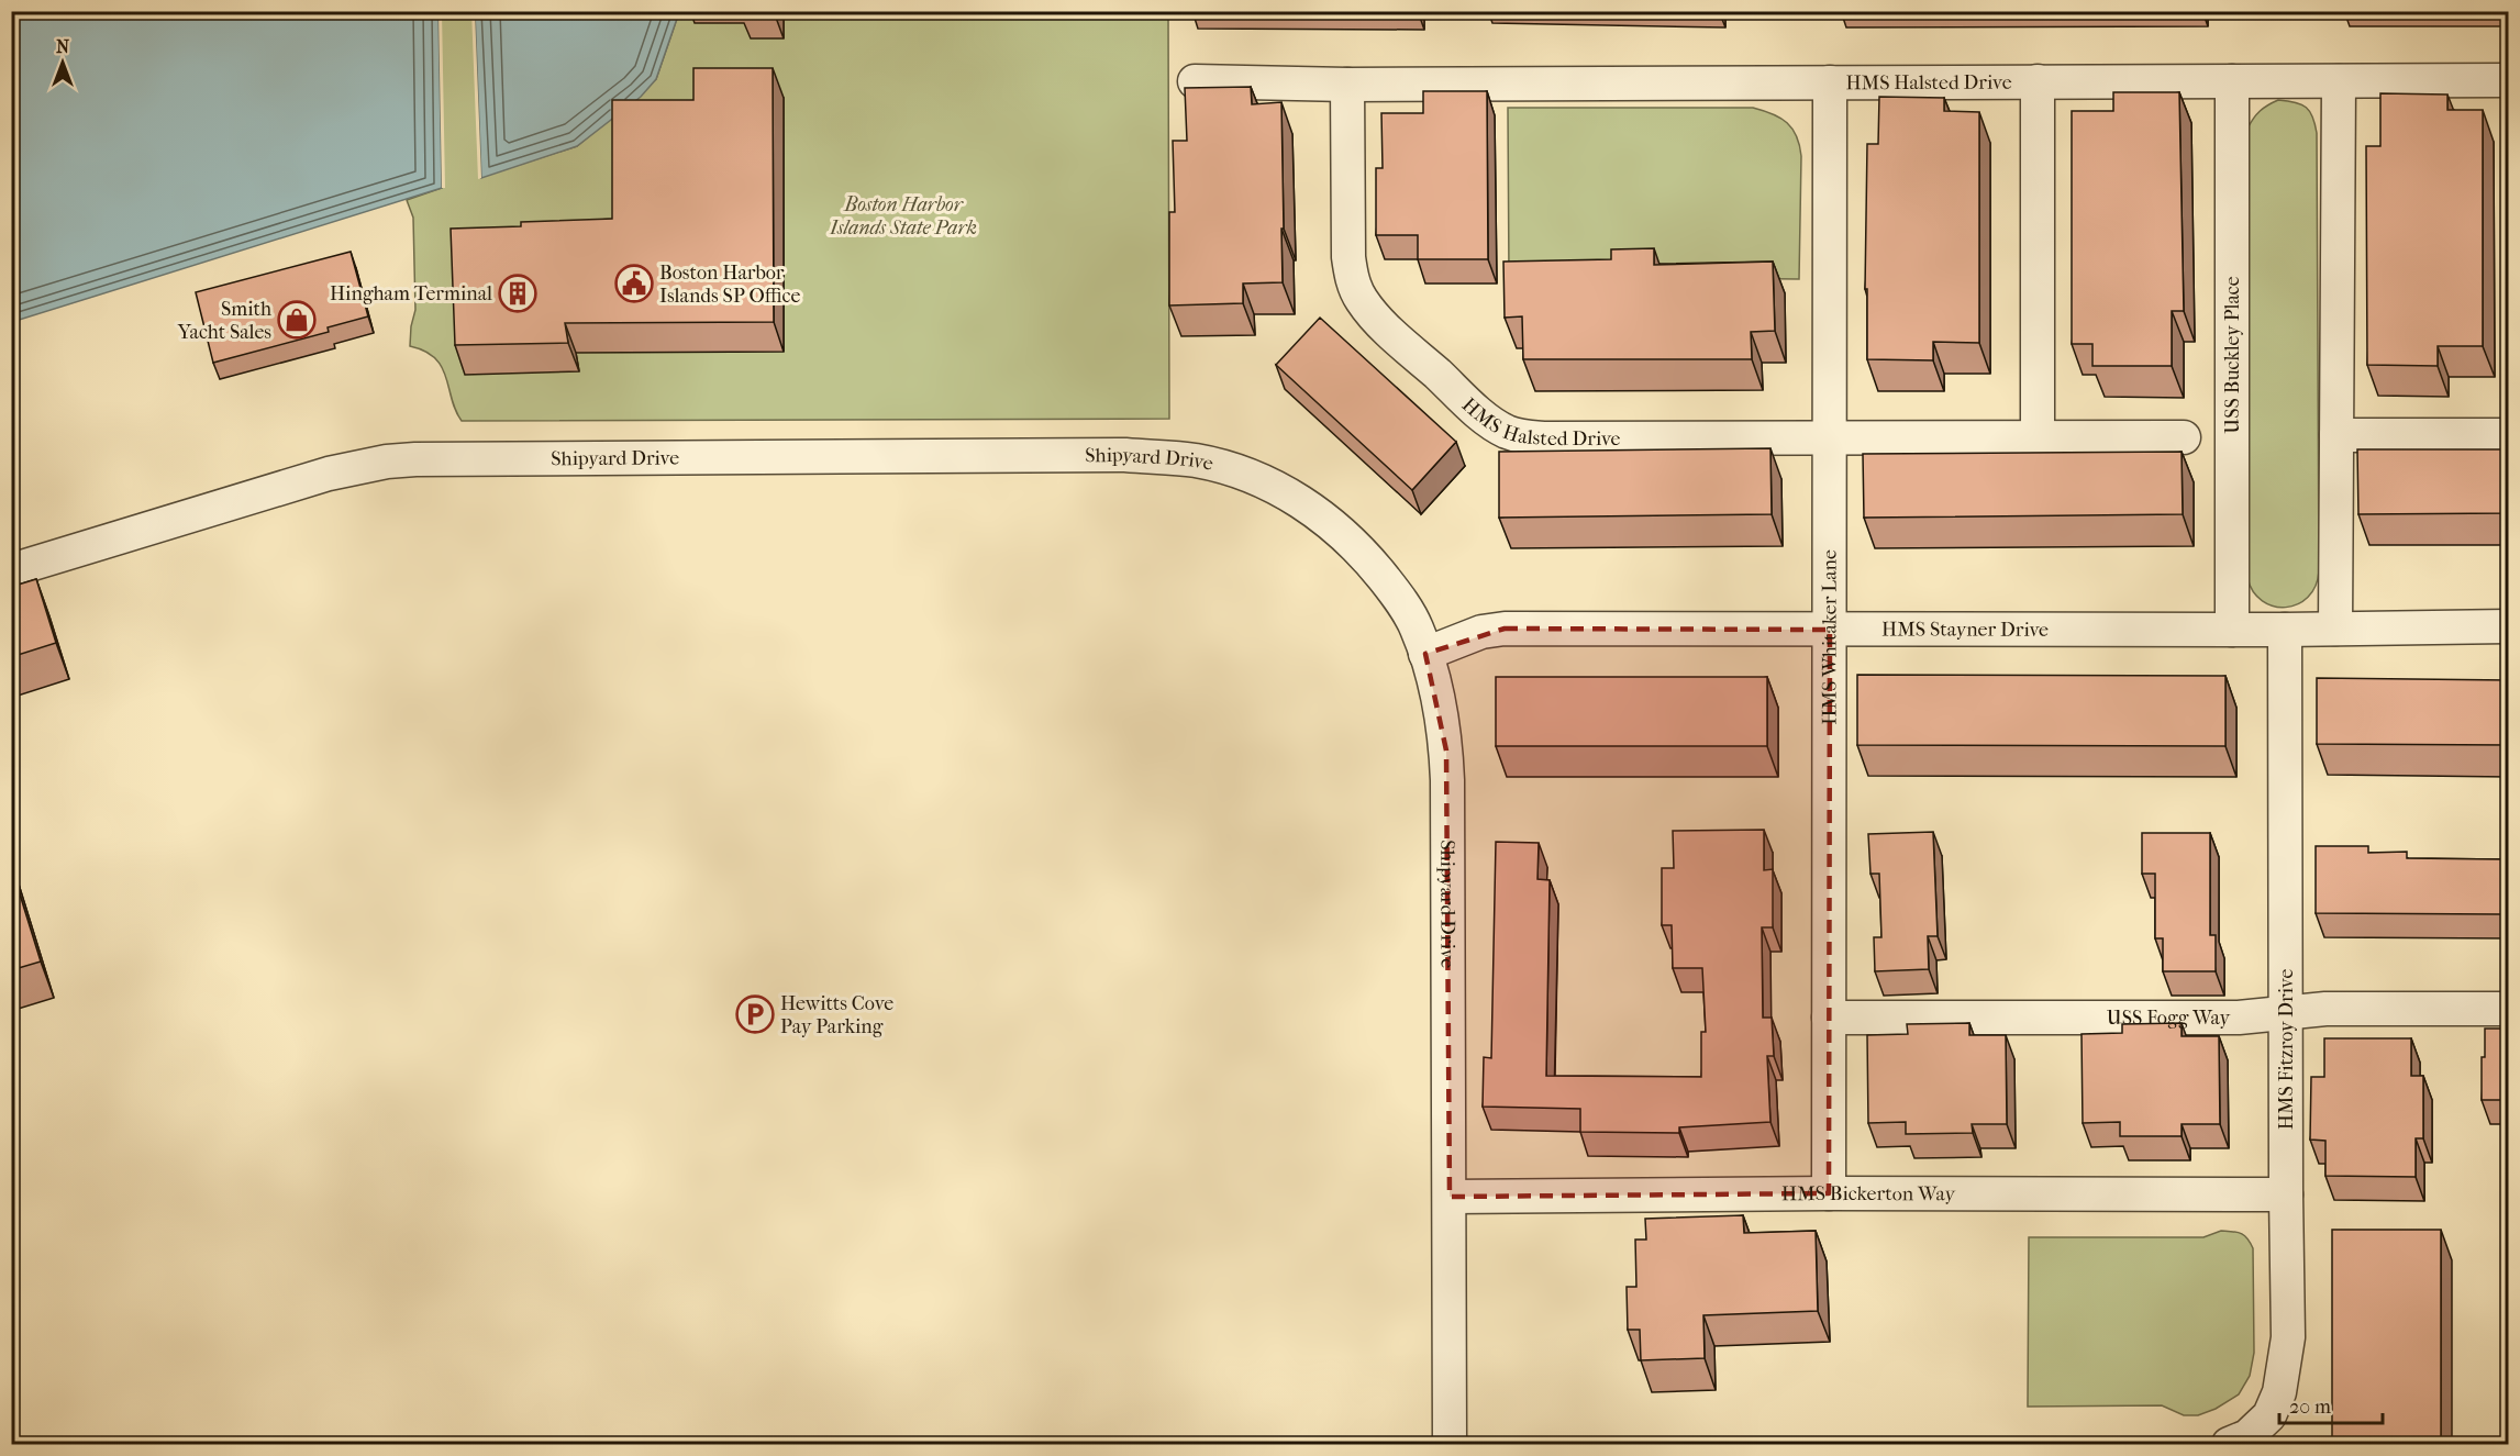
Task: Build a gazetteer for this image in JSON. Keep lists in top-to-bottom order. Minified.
{"streets":{"street":["HMS Halsted Drive","USS Buckley Place","Shipyard Drive","HMS Stayner Drive","HMS Whitaker Lane","USS Fogg Way","HMS Fitzroy Drive","HMS Bickerton Way"]},"crossings":[["HMS Halsted Drive","USS Buckley Place"],["HMS Halsted Drive","HMS Whitaker Lane"],["USS Buckley Place","HMS Stayner Drive"],["Shipyard Drive","HMS Stayner Drive"],["Shipyard Drive","HMS Bickerton Way"],["HMS Stayner Drive","HMS Whitaker Lane"],["HMS Stayner Drive","HMS Fitzroy Drive"],["HMS Whitaker Lane","USS Fogg Way"],["HMS Whitaker Lane","HMS Bickerton Way"],["USS Fogg Way","HMS Fitzroy Drive"],["HMS Fitzroy Drive","HMS Bickerton Way"]],"parks":["Boston Harbor Islands State Park"],"places":{"public building":["Boston Harbor Islands SP Office"],"building":["Hingham Terminal"],"shop":["Smith Yacht Sales"],"parking":["Hewitts Cove Pay Parking"]},"scale_bar":"20 m","north":"top"}
